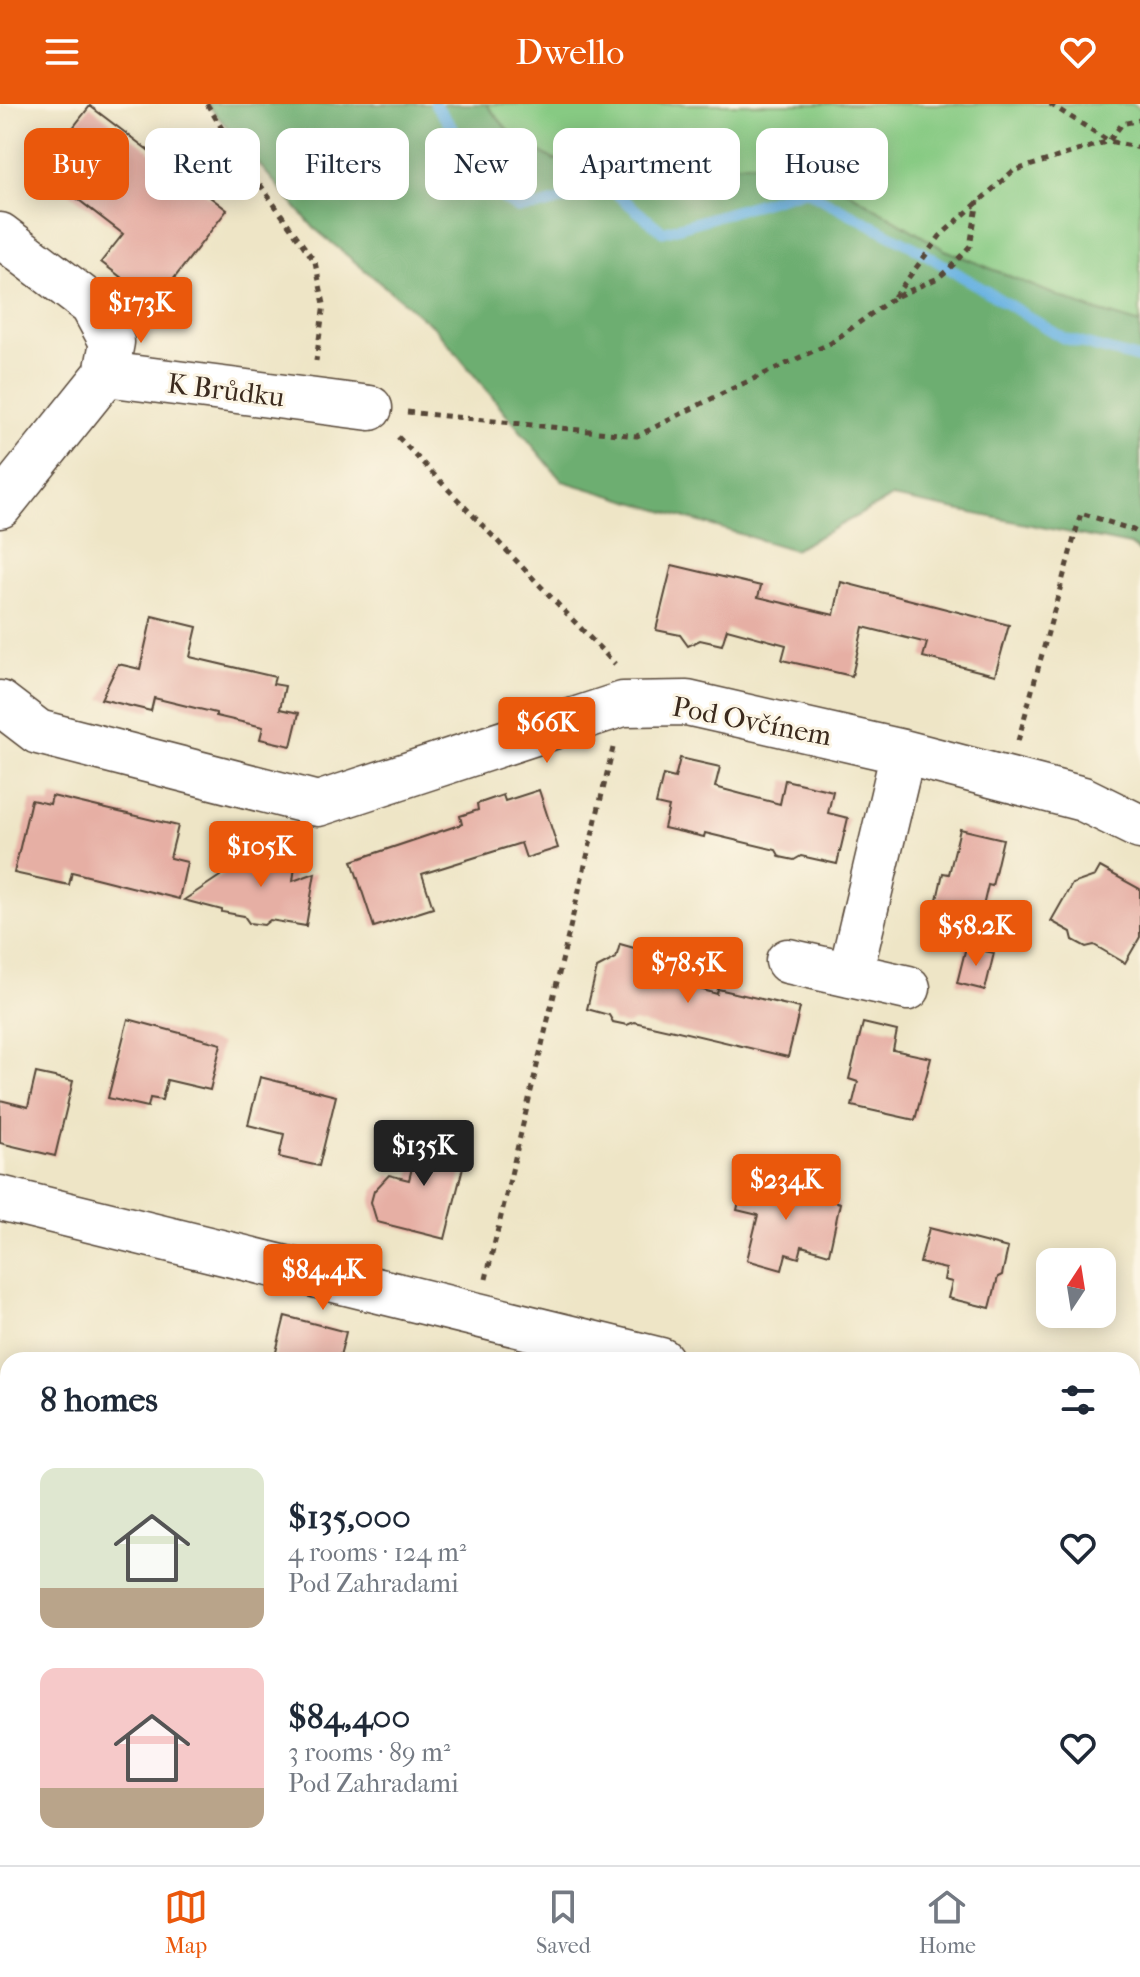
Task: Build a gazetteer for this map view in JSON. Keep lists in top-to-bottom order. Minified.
{"streets":{"street":["K Brůdku","Pod Ovčínem"]},"north":"top","page":{"header":"Dwello","chip":["Buy","Rent","Filters","New","Apartment","House"],"price":["$173K","$66K","$105K","$58.2K","$78.5K","$135K","$234K","$84.4K"],"heading":"8 homes","list":[{"name":"$135,000","note":"4 rooms · 124 m² · Pod Zahradami"},{"name":"$84,400","note":"3 rooms · 89 m² · Pod Zahradami"}],"tabs":["Map","Saved","Home"]}}
